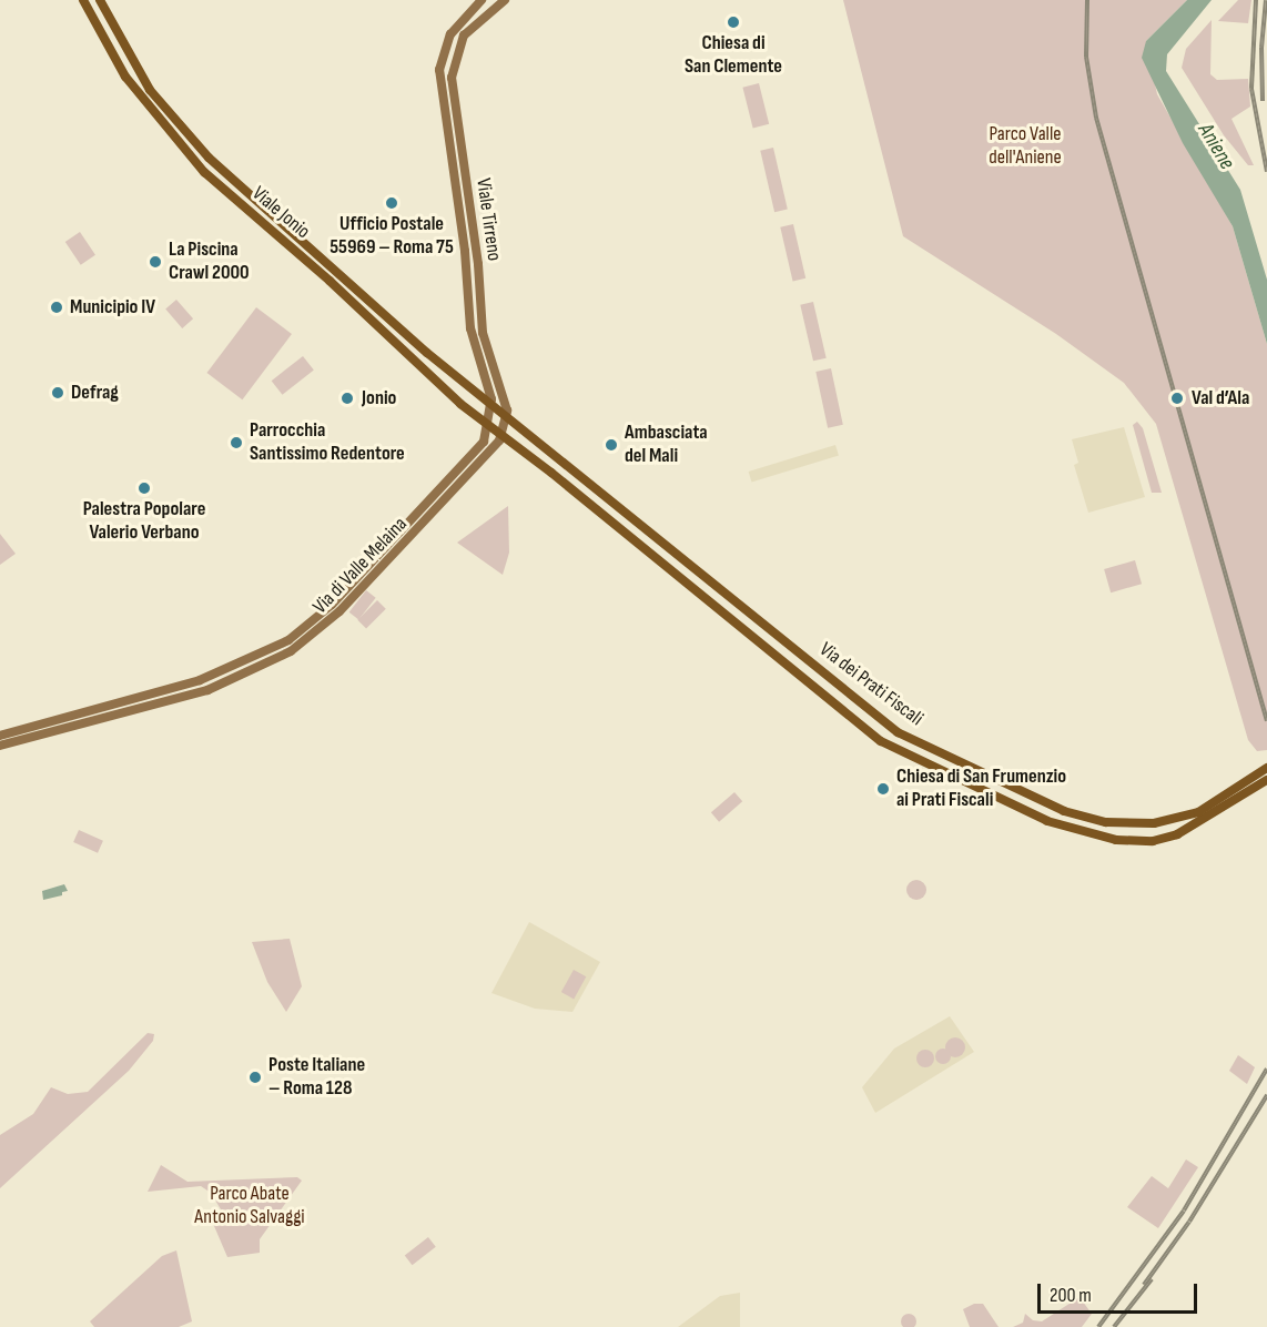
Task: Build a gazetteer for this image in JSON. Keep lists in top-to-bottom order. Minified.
{"streets":{"main road":["Viale Jonio","Viale Tirreno","Via di Valle Melaina","Via dei Prati Fiscali"]},"crossings":[["Viale Jonio","Viale Tirreno"],["Viale Jonio","Via di Valle Melaina"],["Viale Jonio","Via dei Prati Fiscali"],["Viale Tirreno","Via dei Prati Fiscali"],["Via di Valle Melaina","Via dei Prati Fiscali"]],"water":["Aniene"],"parks":["Parco Valle dell'Aniene","Parco Abate Antonio Salvaggi"],"places":["Chiesa di San Clemente","Ufficio Postale 55969 – Roma 75","La Piscina Crawl 2000","Municipio IV","Defrag","Jonio","Val d’Ala","Parrocchia Santissimo Redentore","Ambasciata del Mali","Palestra Popolare Valerio Verbano","Chiesa di San Frumenzio ai Prati Fiscali","Poste Italiane – Roma 128"],"scale_bar":"200 m"}
